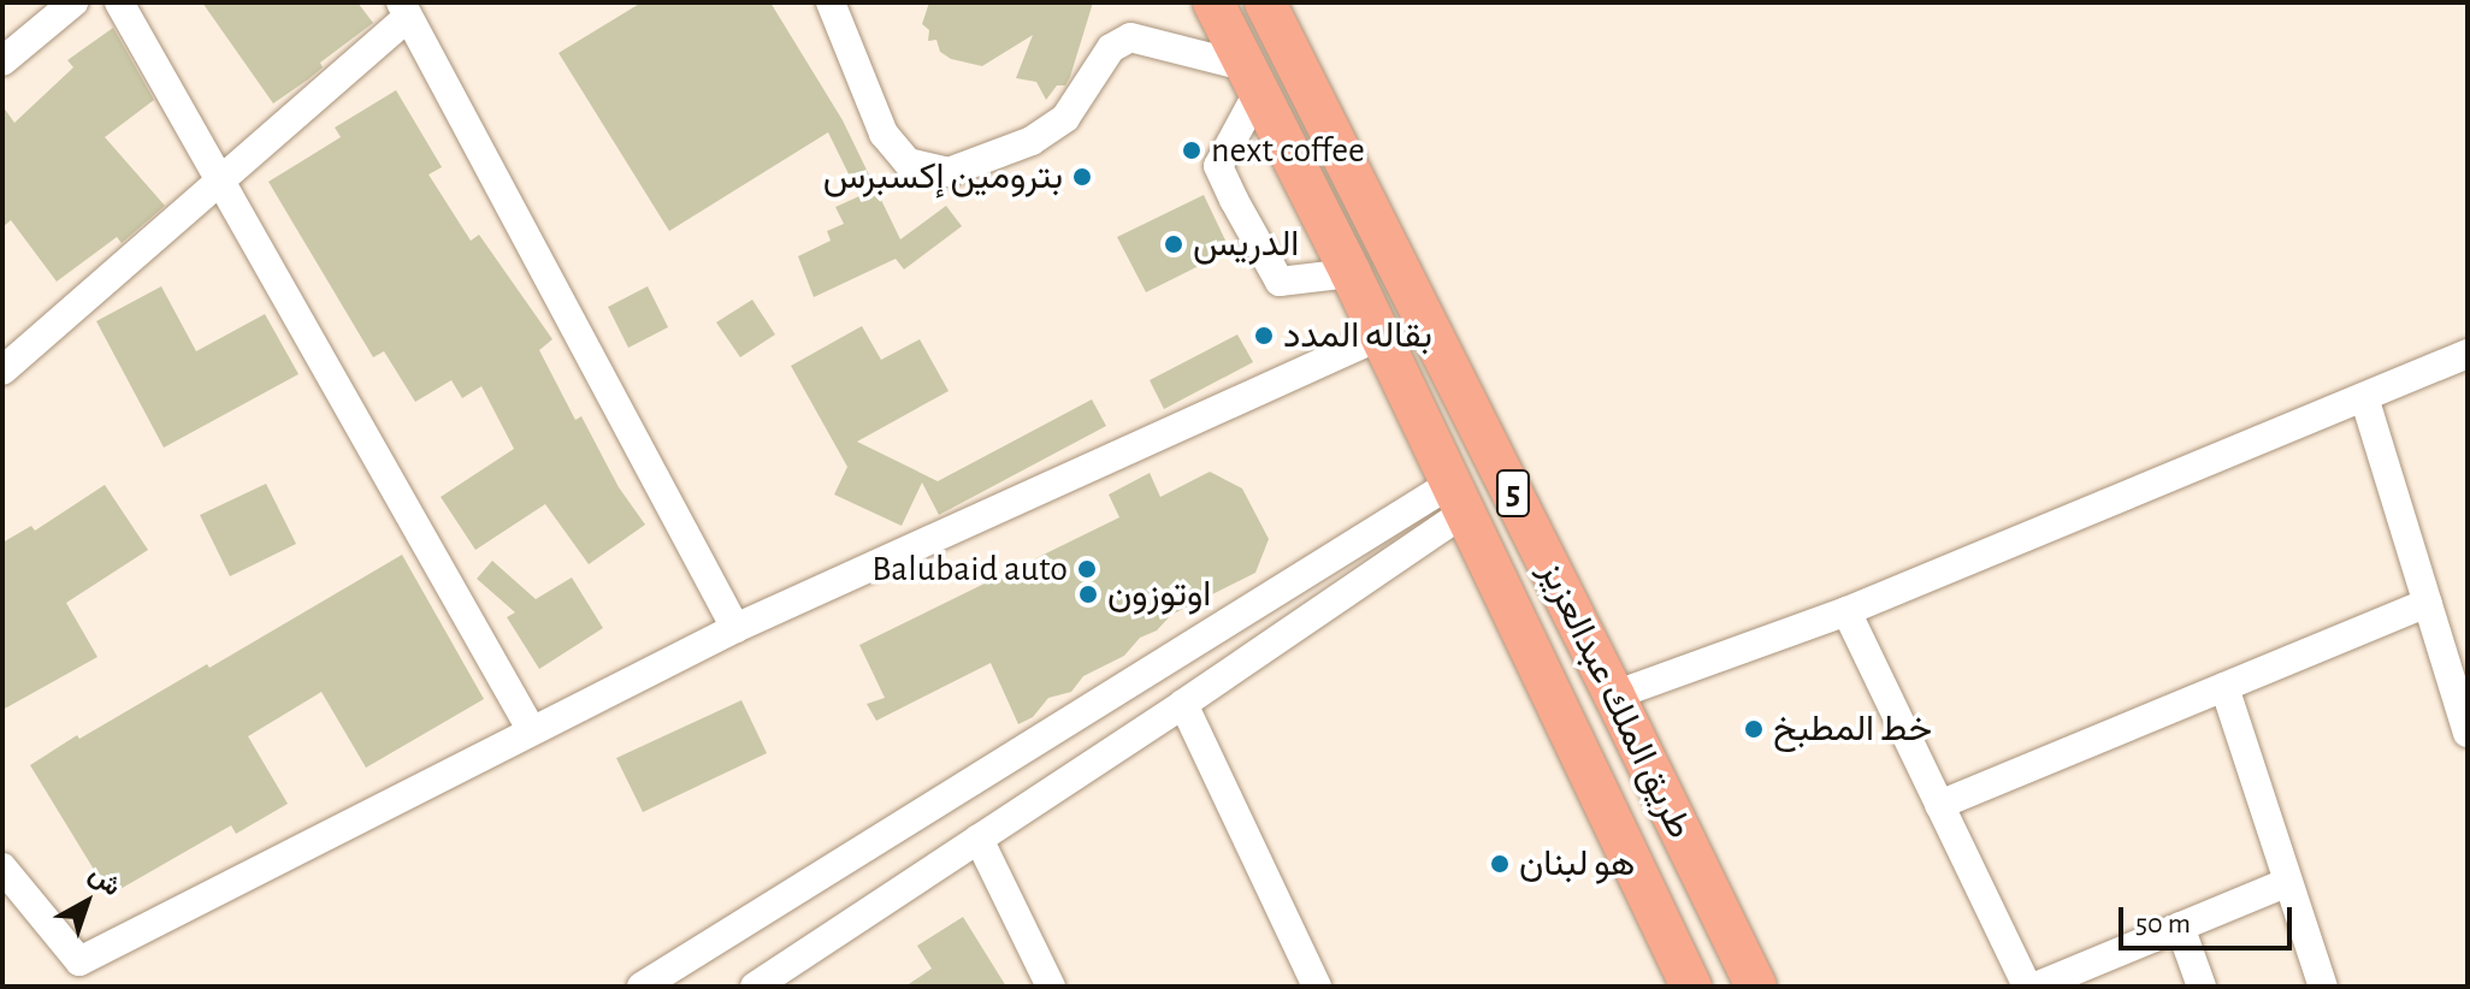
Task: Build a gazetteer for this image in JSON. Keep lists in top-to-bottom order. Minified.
{"streets":{"highway":["5","طريق الملك عبدالعزيز"]},"places":["next coffee","بترومين إكسبرس","الدريس","بقاله المدد","Balubaid auto","اوتوزون","خط المطبخ","هو لبنان"],"scale_bar":"50 m","north":"top right"}
